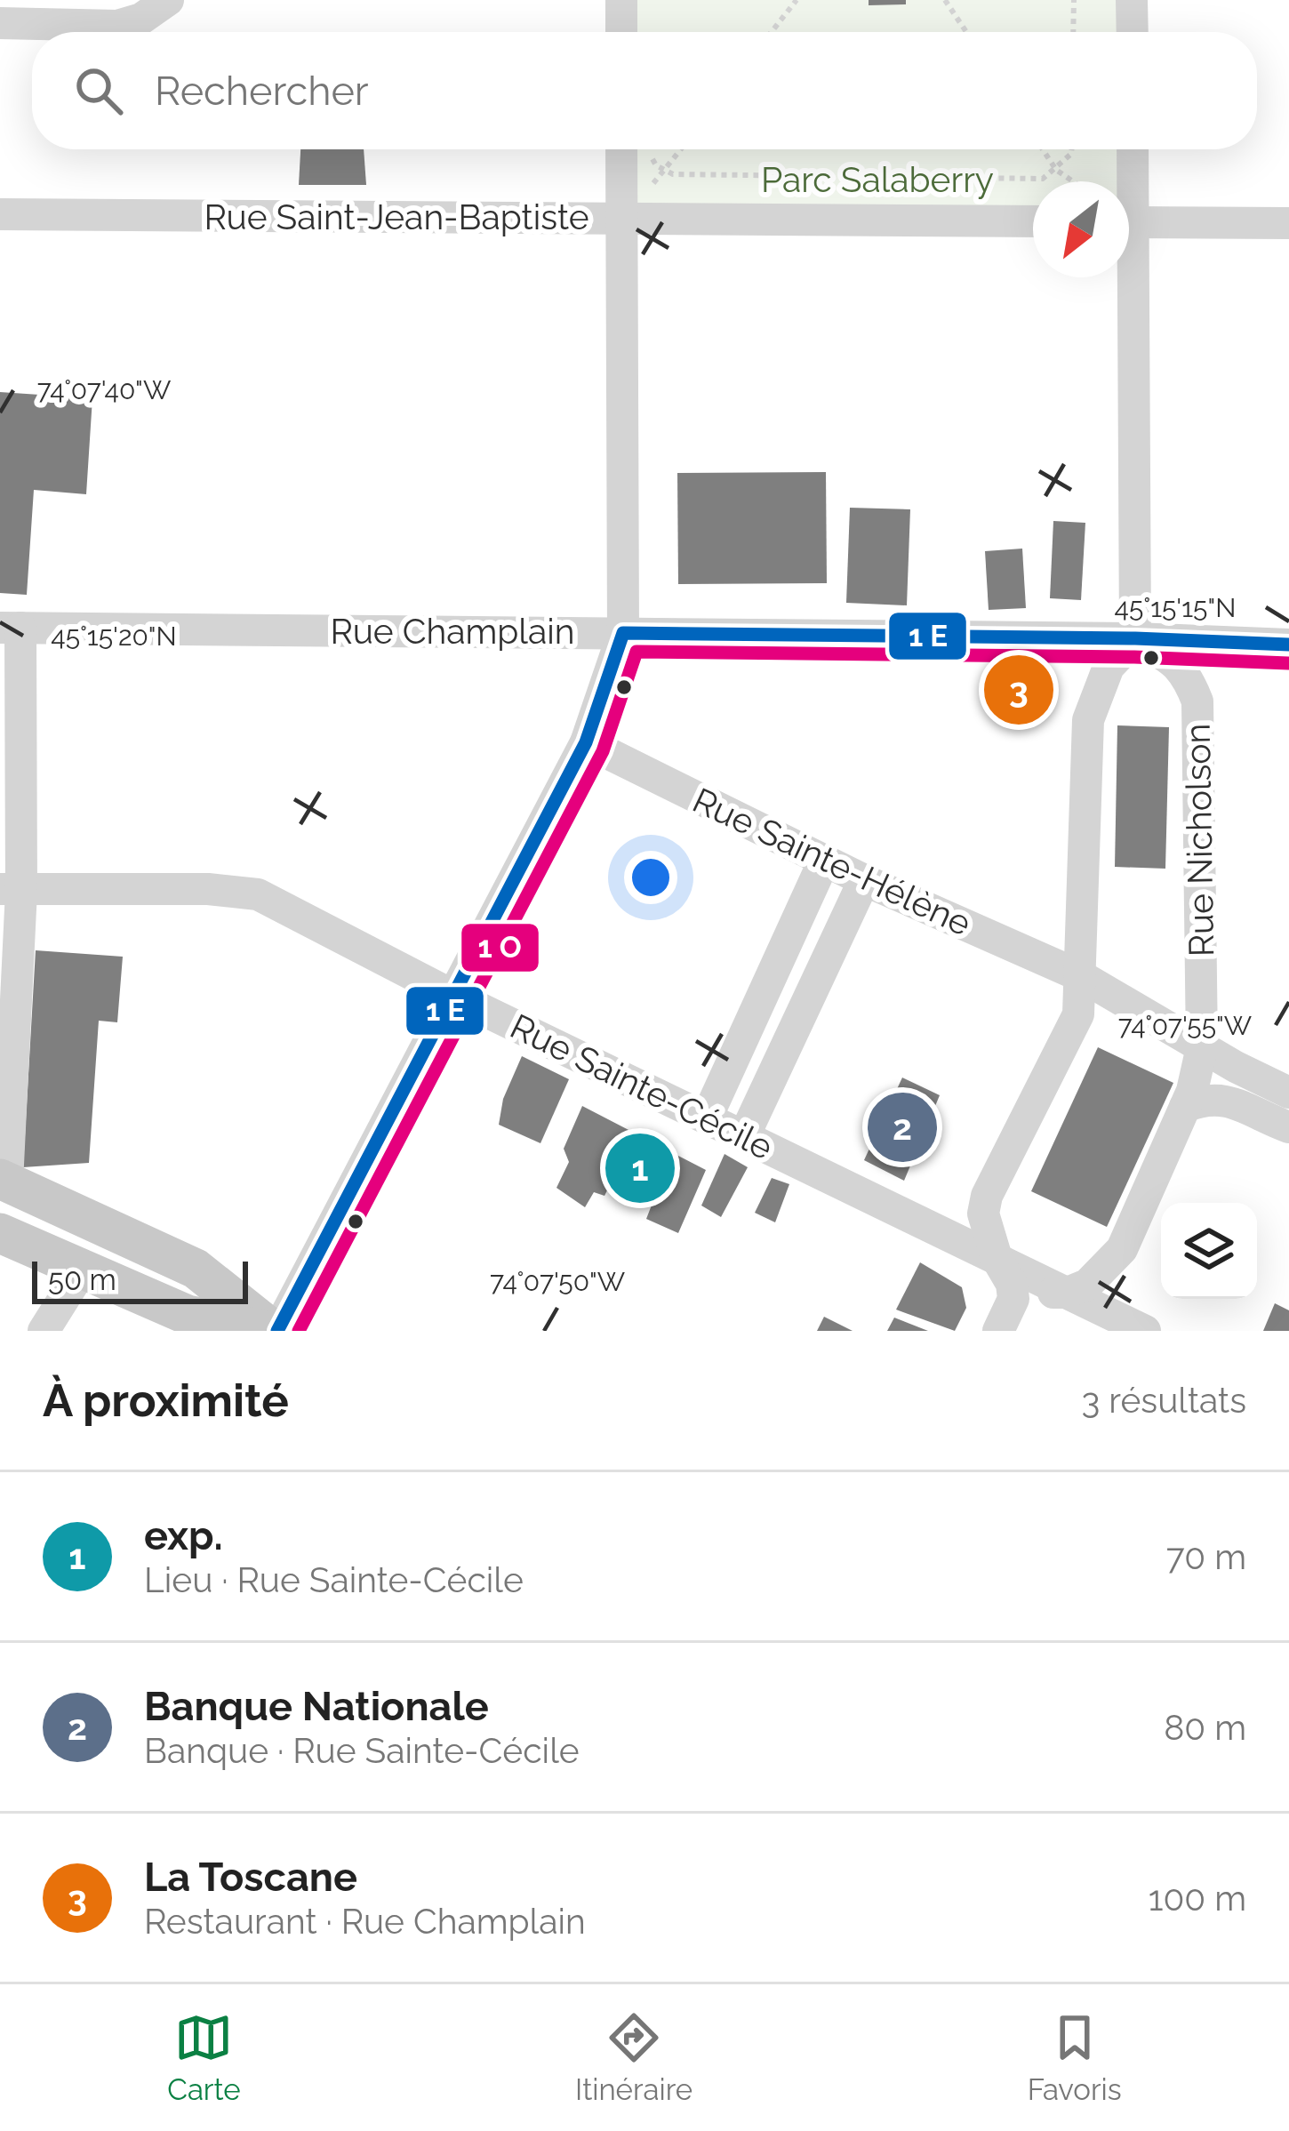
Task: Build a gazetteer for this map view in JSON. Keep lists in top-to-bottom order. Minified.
{"streets":{"street":["Rue Saint-Jean-Baptiste","Rue Champlain","Rue Nicholson","Rue Sainte-Hélène","Rue Sainte-Cécile"]},"crossings":[["Rue Champlain","Rue Nicholson"],["Rue Nicholson","Rue Sainte-Hélène"],["Rue Nicholson","Rue Sainte-Cécile"]],"parks":["Parc Salaberry"],"scale_bar":"50 m","north":"bottom left","page":{"search":"Rechercher","pins":["3","2","1"],"scale":"50 m","heading":["À proximité","3 résultats"],"list":[{"mark":"1","name":"exp.","note":"Lieu · Rue Sainte-Cécile","value":"70 m"},{"mark":"2","name":"Banque Nationale","note":"Banque · Rue Sainte-Cécile","value":"80 m"},{"mark":"3","name":"La Toscane","note":"Restaurant · Rue Champlain","value":"100 m"}],"nav":["Carte","Itinéraire","Favoris"]},"coordinates":["74°07'40\"W","45°15'15\"N","45°15'20\"N","74°07'55\"W","74°07'50\"W"]}
